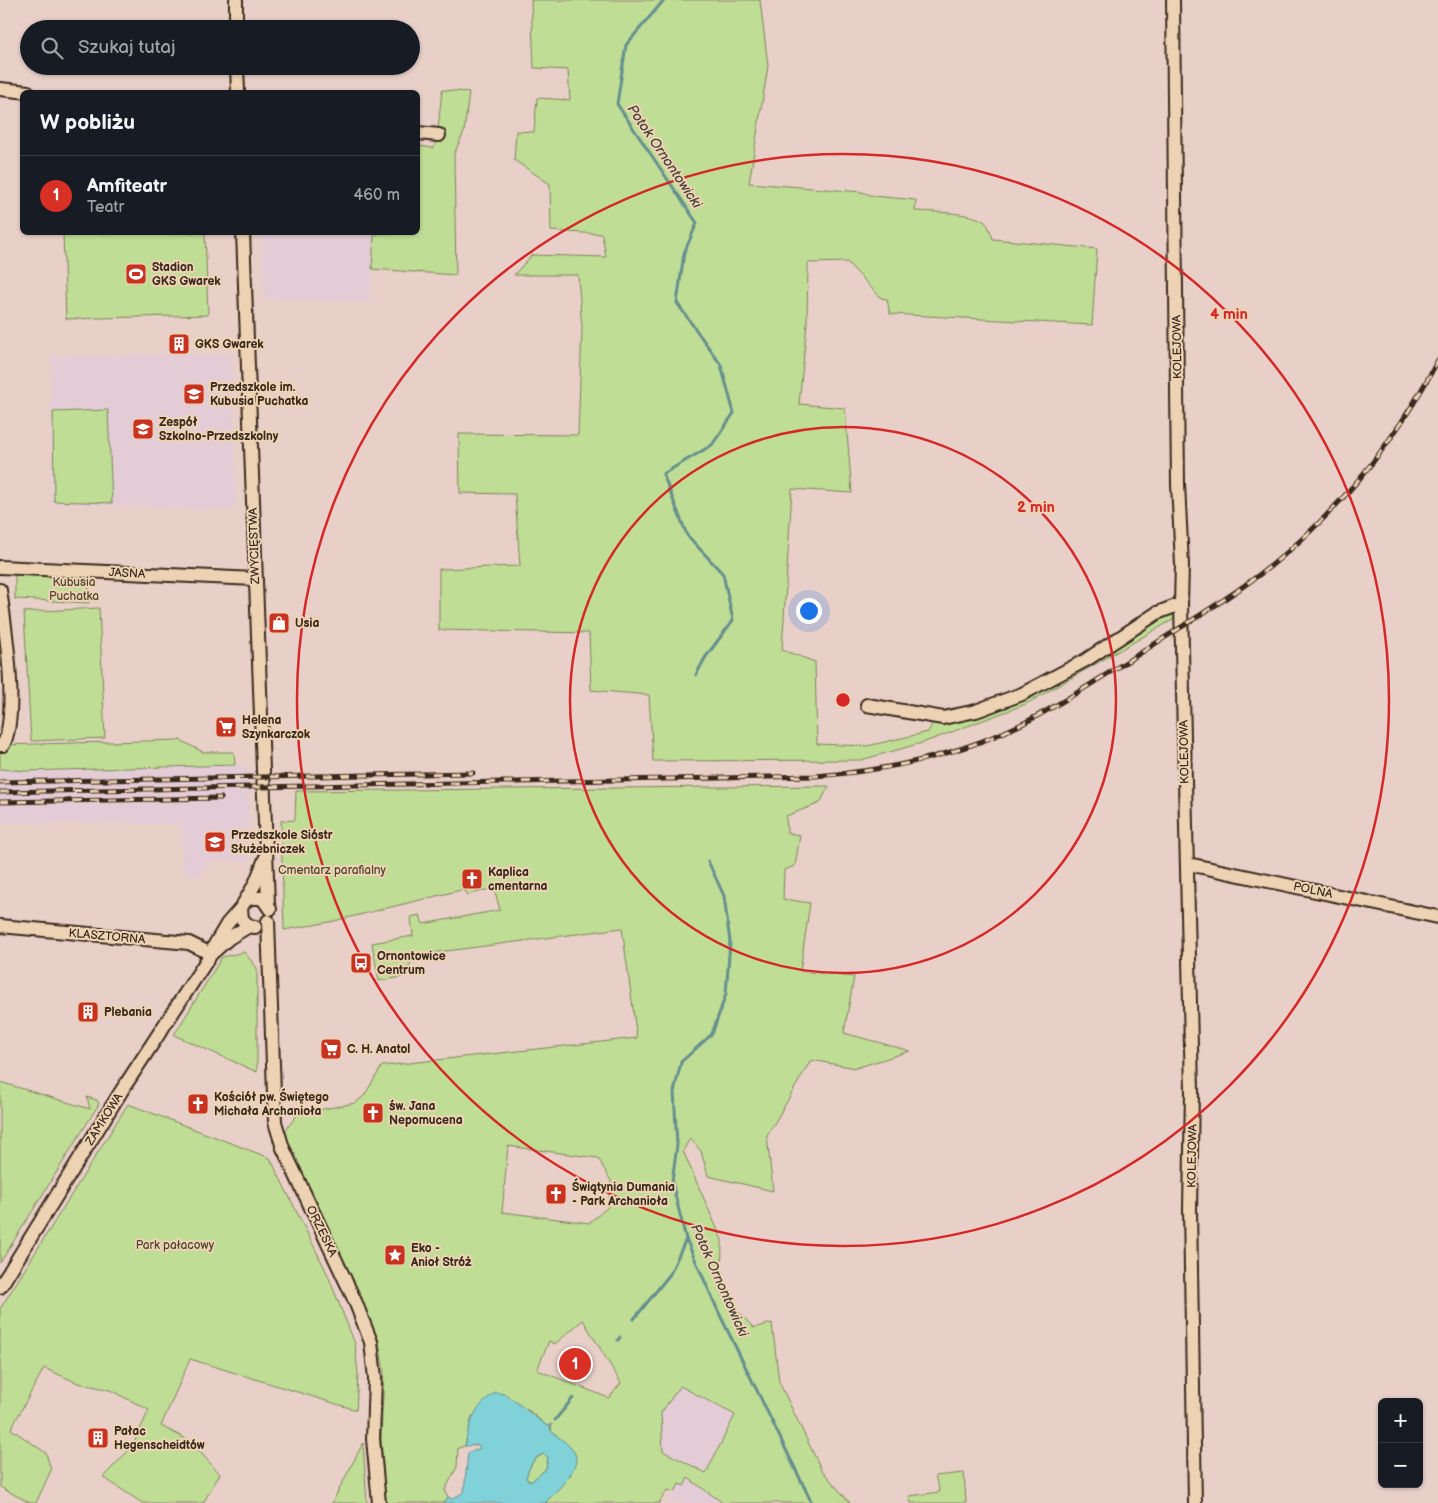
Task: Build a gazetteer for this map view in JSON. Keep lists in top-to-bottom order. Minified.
{"streets":{"street":["KOLEJOWA","ZWYCIĘSTWA","JASNA","POLNA","KLASZTORNA","ZAMKOWA","ORZESKA"]},"crossings":[["KOLEJOWA","POLNA"],["ZWYCIĘSTWA","JASNA"],["ZWYCIĘSTWA","ZAMKOWA"],["ZWYCIĘSTWA","ORZESKA"],["KLASZTORNA","ZAMKOWA"],["ZAMKOWA","ORZESKA"]],"water":["Potok Ornontowicki"],"parks":["Kubusia Puchatka","Cmentarz parafialny","Park pałacowy"],"places":{"sports":["Stadion GKS Gwarek"],"building":["GKS Gwarek","Plebania","Pałac Hegenscheidtów"],"school or university":["Przedszkole im. Kubusia Puchatka","Zespół Szkolno-Przedszkolny","Przedszkole Sióstr Służebniczek"],"shop":["Usia"],"supermarket":["Helena Szynkarczok","C. H. Anatol"],"church":["Kaplica cmentarna","Kościół pw. Świętego Michała Archanioła","św. Jana Nepomucena","Świątynia Dumania - Park Archanioła"],"bus stop":["Ornontowice Centrum"],"place":["Eko - Anioł Stróż"]},"page":{"search":"Szukaj tutaj","heading":"W pobliżu","list":[{"mark":"1","name":"Amfiteatr","note":"Teatr","value":"460 m"}],"pins":"1","map_buttons":["+","−"]},"rings":["4 min","2 min"]}
